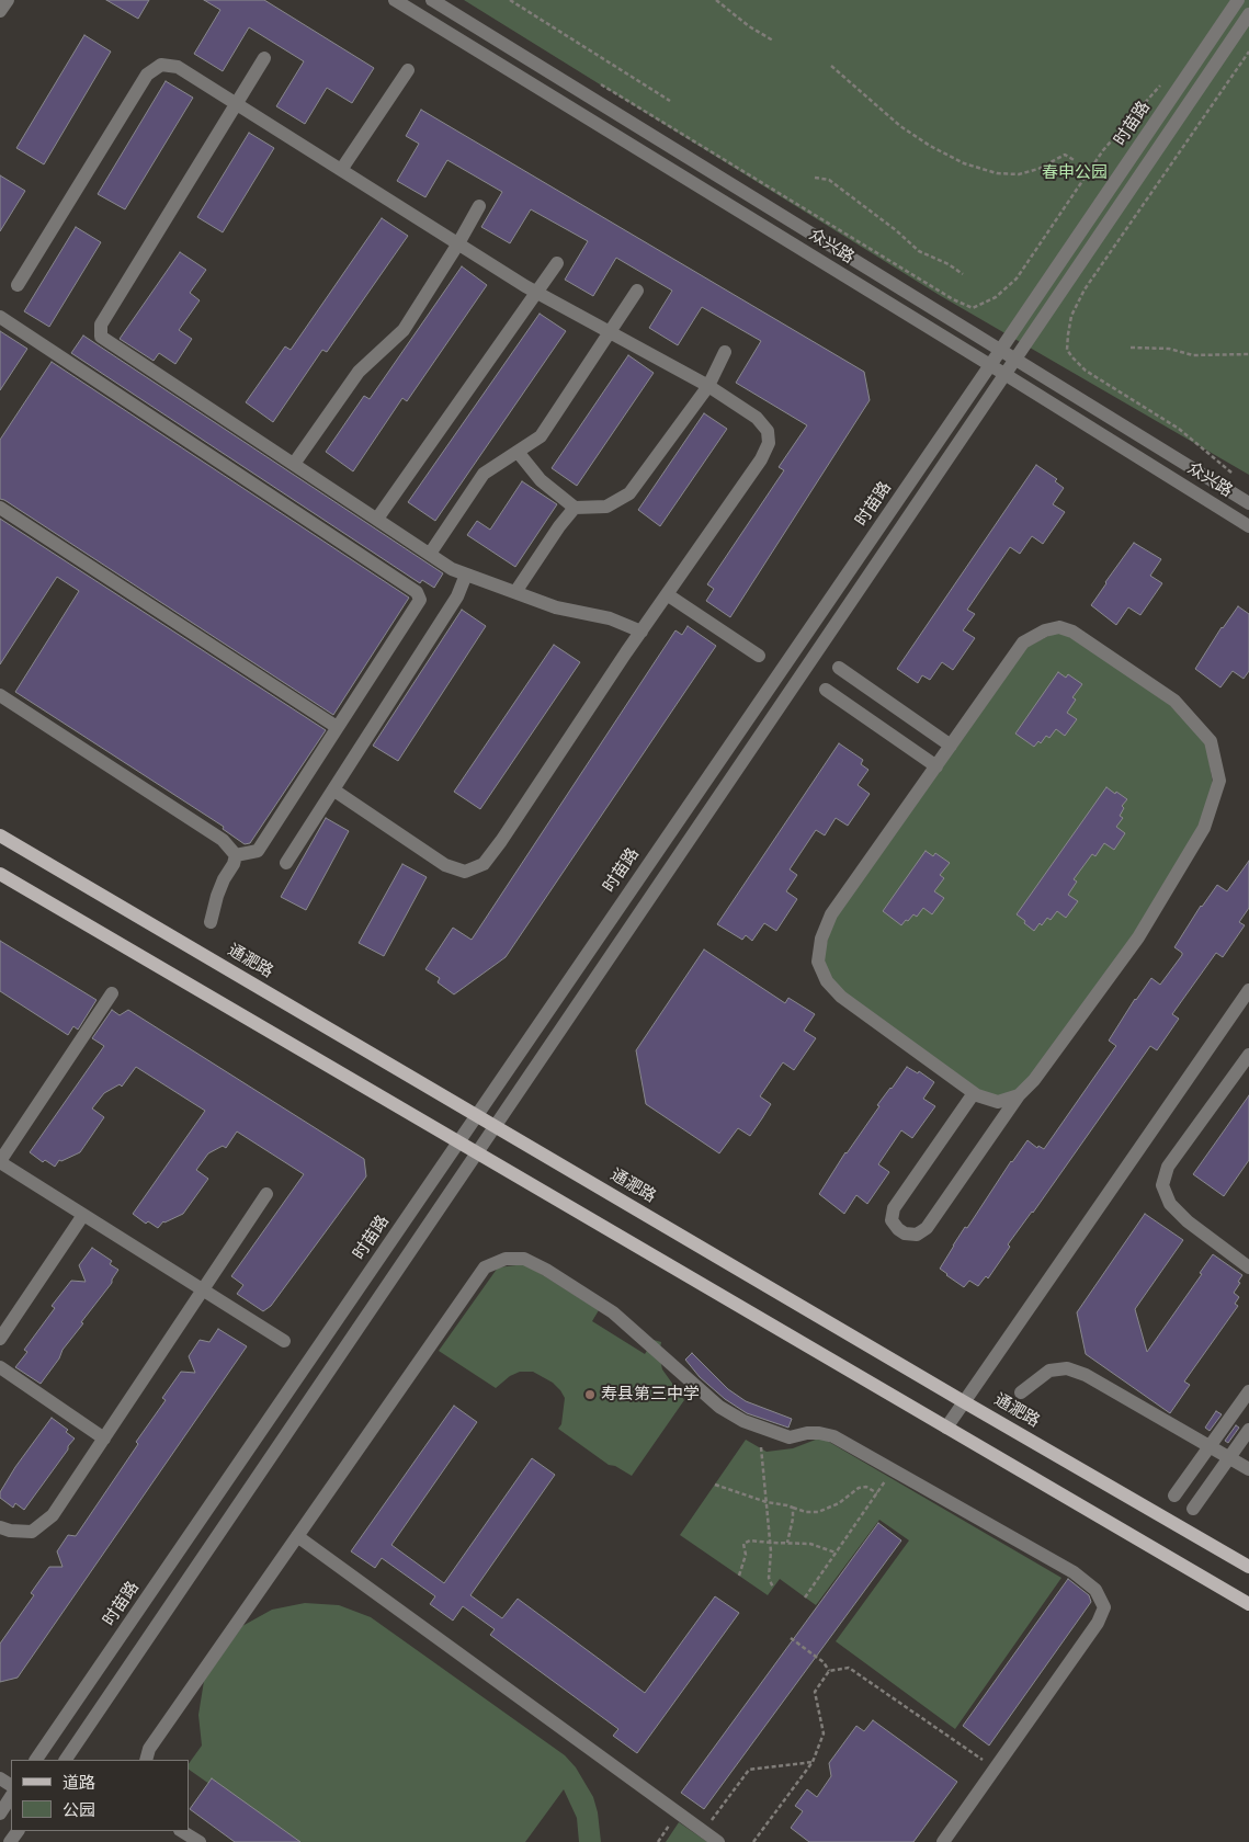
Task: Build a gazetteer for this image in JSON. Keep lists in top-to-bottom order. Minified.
{"streets":{"main road":["通淝路"],"street":["时苗路","众兴路"]},"crossings":[["时苗路","众兴路"],["时苗路","通淝路"]],"parks":["春申公园"],"places":["寿县第三中学"],"legend":["道路","公园"]}
